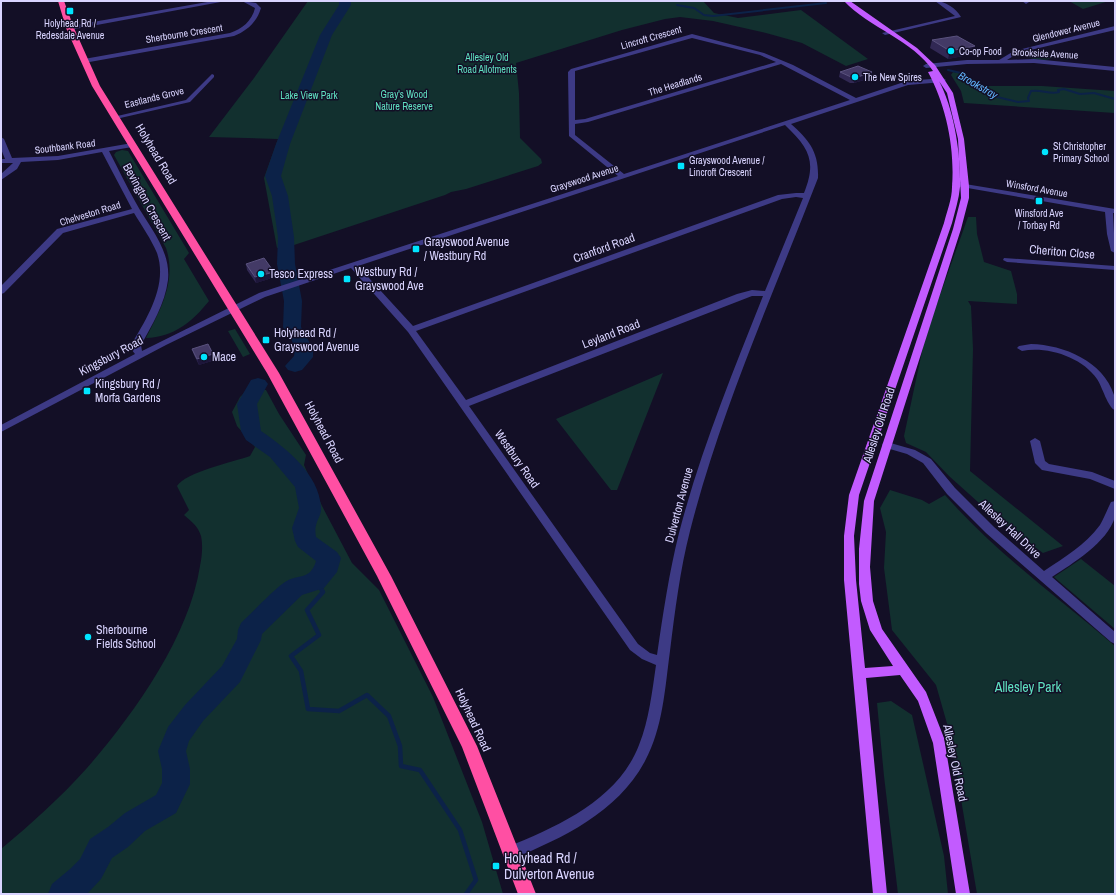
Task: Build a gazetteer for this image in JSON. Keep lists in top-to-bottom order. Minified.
{"streets":{"highway":["Holyhead Road"],"main road":["Allesley Old Road"],"street":["Glendower Avenue","Sherbourne Crescent","Lincroft Crescent","Brookside Avenue","The Headlands","Eastlands Grove","Southbank Road","Grayswood Avenue","Winsford Avenue","Bevington Crescent","Chelveston Road","Cranford Road","Cheriton Close","Leyland Road","Kingsbury Road","Westbury Road","Dulverton Avenue","Allesley Hall Drive"]},"crossings":[["Glendower Avenue","Brookside Avenue"],["Sherbourne Crescent","Holyhead Road"],["Lincroft Crescent","The Headlands"],["Lincroft Crescent","Grayswood Avenue"],["Brookside Avenue","Allesley Old Road"],["Eastlands Grove","Holyhead Road"],["Southbank Road","Holyhead Road"],["Southbank Road","Bevington Crescent"],["Holyhead Road","Grayswood Avenue"],["Holyhead Road","Kingsbury Road"],["Holyhead Road","Dulverton Avenue"],["Grayswood Avenue","Kingsbury Road"],["Grayswood Avenue","Allesley Old Road"],["Grayswood Avenue","Westbury Road"],["Grayswood Avenue","Dulverton Avenue"],["Winsford Avenue","Allesley Old Road"],["Bevington Crescent","Chelveston Road"],["Bevington Crescent","Kingsbury Road"],["Cranford Road","Westbury Road"],["Cranford Road","Dulverton Avenue"],["Leyland Road","Westbury Road"],["Leyland Road","Dulverton Avenue"],["Allesley Old Road","Allesley Hall Drive"],["Westbury Road","Dulverton Avenue"]],"water":["Brookstray"],"parks":["Allesley Old Road Allotments","Gray's Wood Nature Reserve","Lake View Park","Allesley Park"],"places":{"transit":["Holyhead Rd / Redesdale Avenue","Grayswood Avenue / Lincroft Crescent","Winsford Ave / Torbay Rd","Grayswood Avenue / Westbury Rd","Westbury Rd / Grayswood Ave","Holyhead Rd / Grayswood Avenue","Kingsbury Rd / Morfa Gardens","Holyhead Rd / Dulverton Avenue"],"other":["Co-op Food","The New Spires","St Christopher Primary School","Tesco Express","Mace","Sherbourne Fields School"]}}
